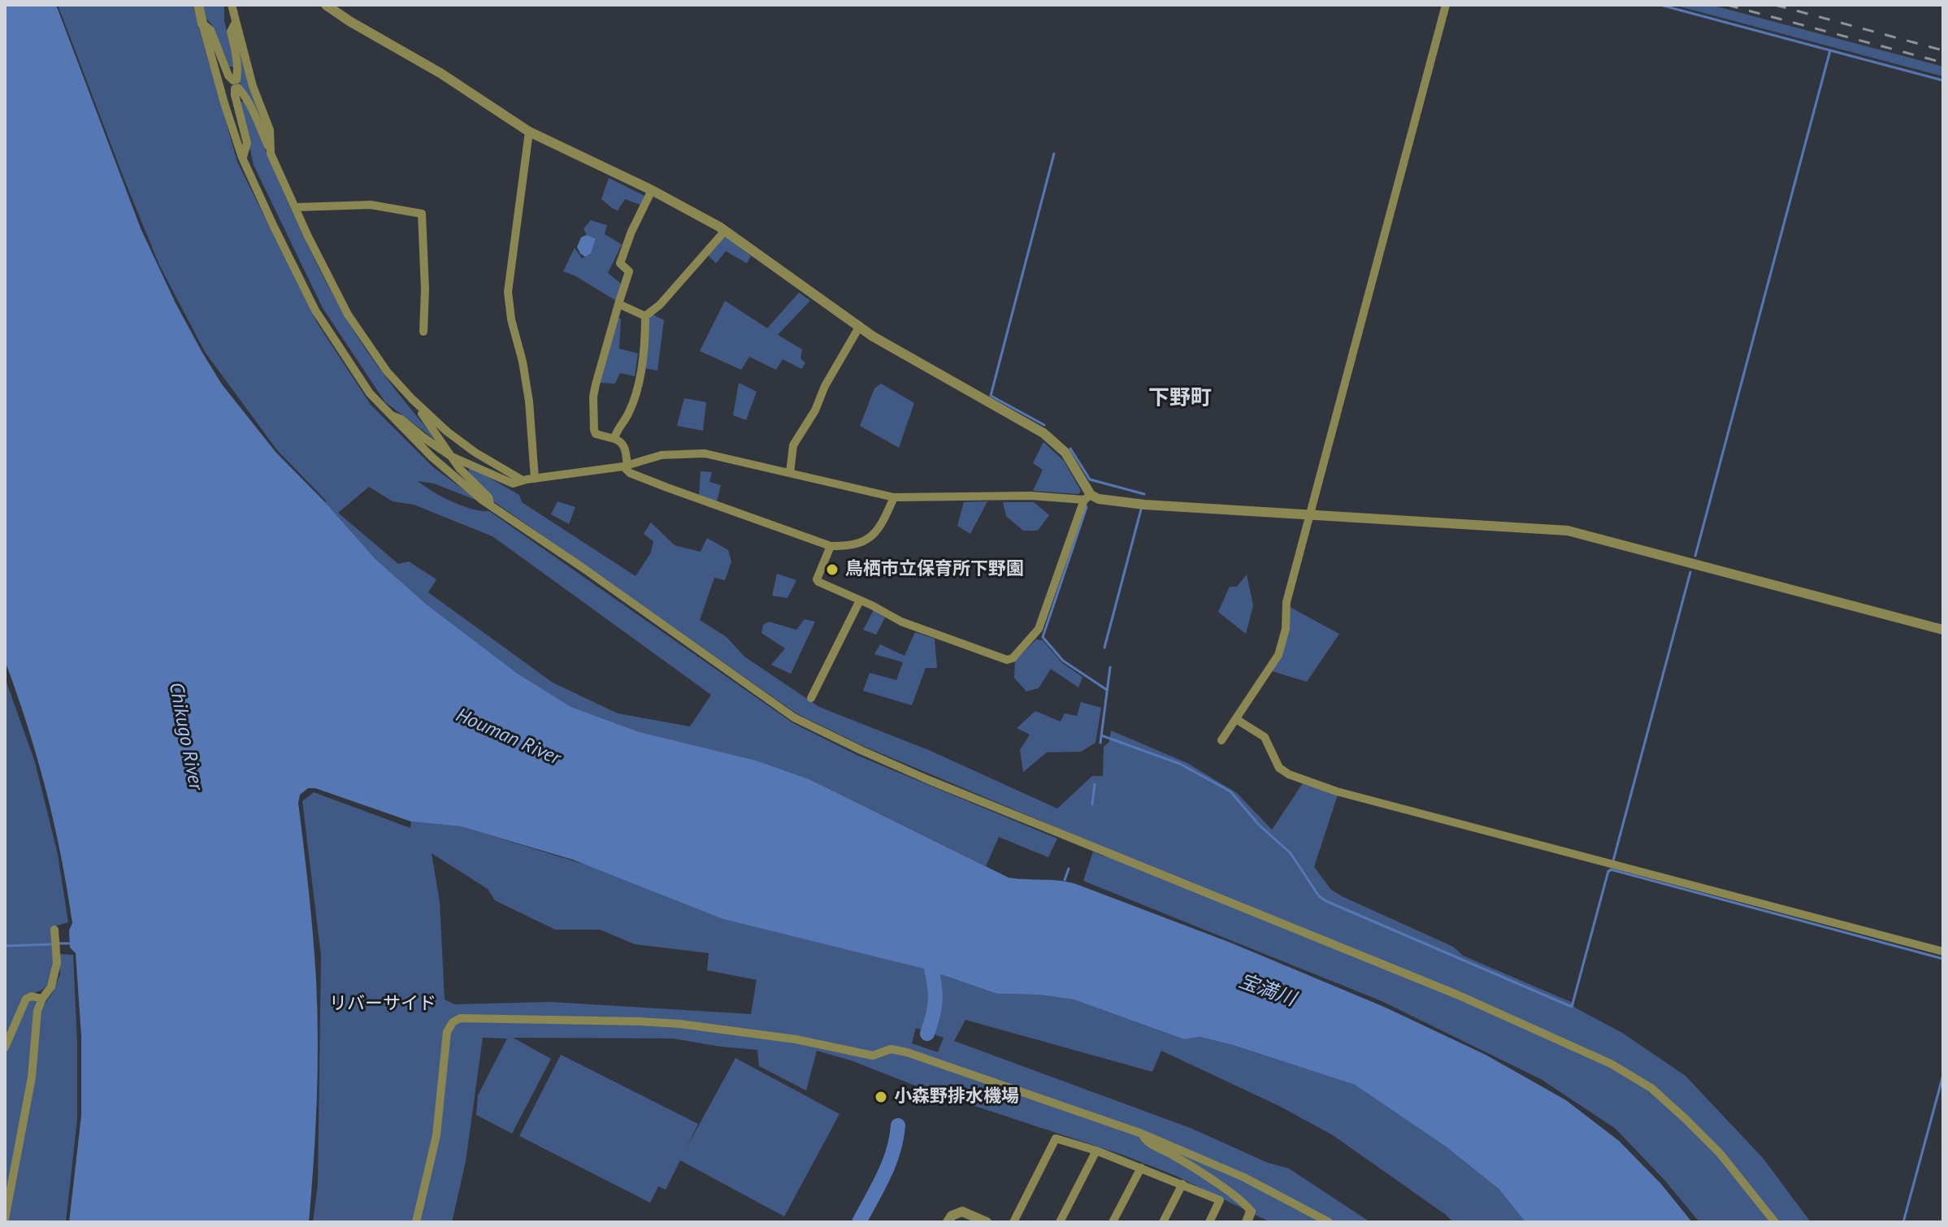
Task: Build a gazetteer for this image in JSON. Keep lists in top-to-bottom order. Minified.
{"districts":["下野町"],"water":["Chikugo River","Houman River","宝満川"],"parks":["リバーサイド"],"places":["鳥栖市立保育所下野園","小森野排水機場"]}
